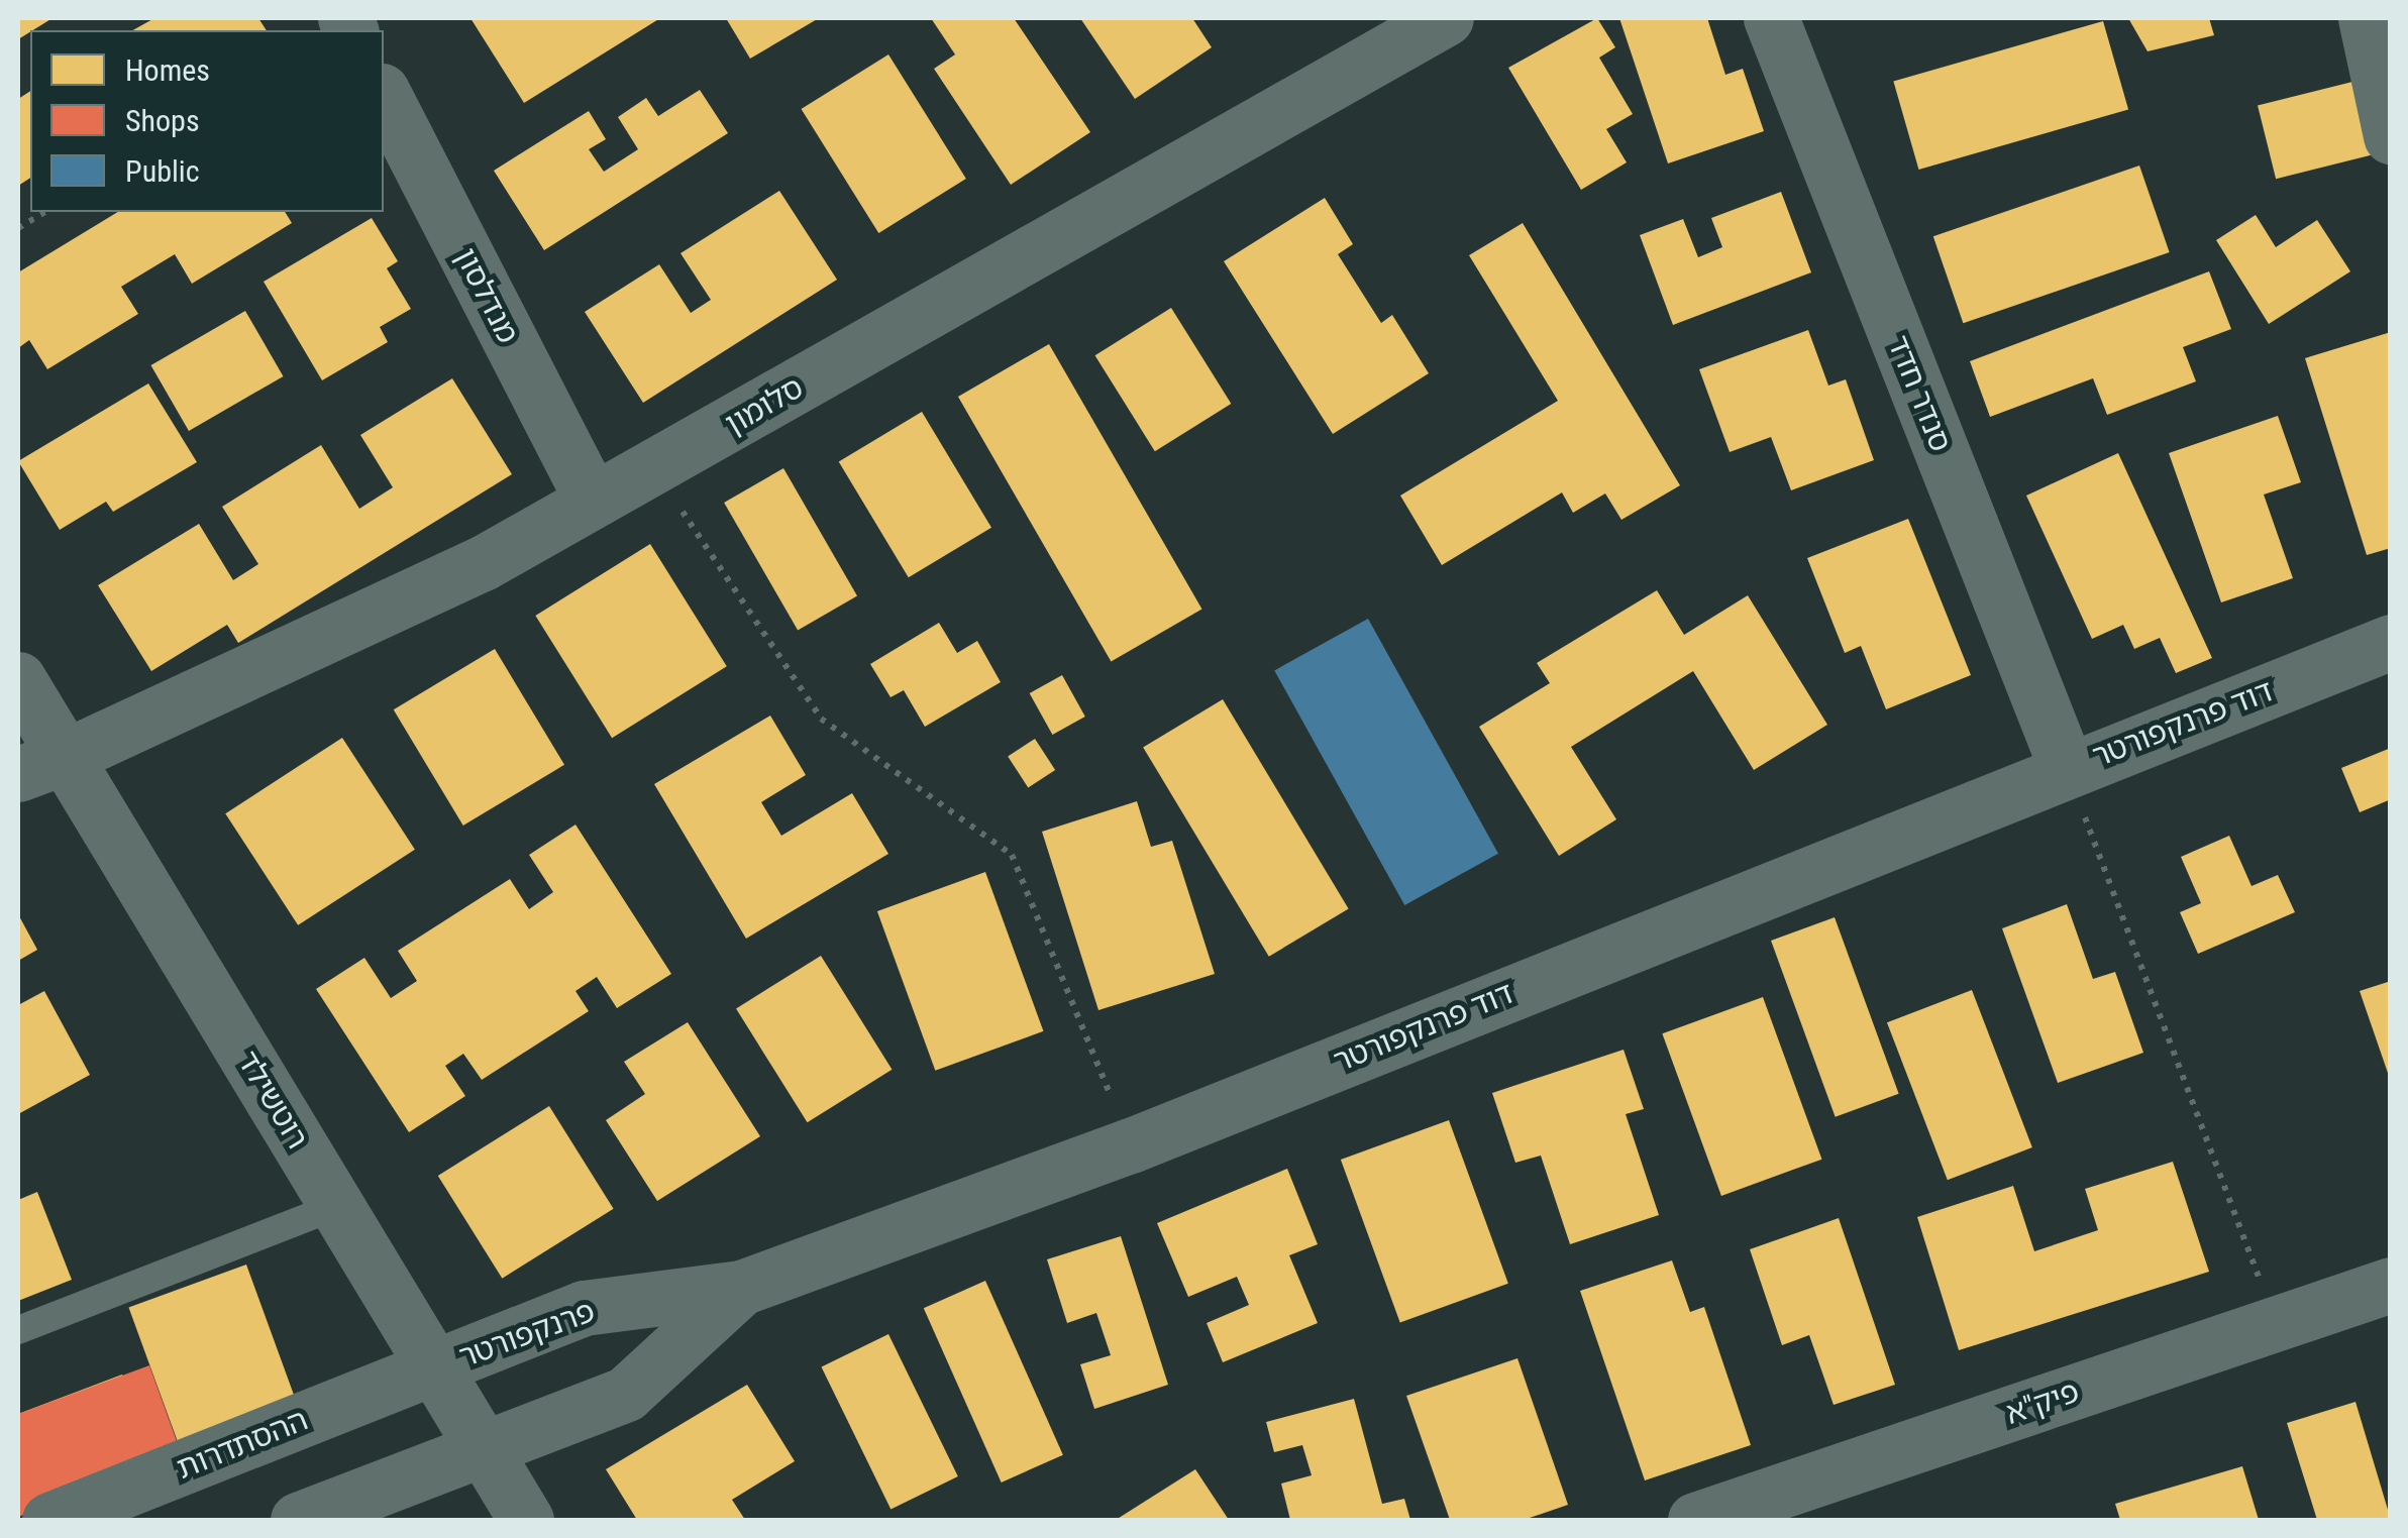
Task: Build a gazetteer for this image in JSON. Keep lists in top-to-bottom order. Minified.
{"streets":{"street":["מנדלסון","סנדר חדד","סלומון","דוד פרנקפורטר","רוטשילד","פרנקפורטר","פיק\"א","ההסתדרות"]},"crossings":[["מנדלסון","סלומון"],["סנדר חדד","דוד פרנקפורטר"],["סלומון","רוטשילד"],["דוד פרנקפורטר","רוטשילד"],["דוד פרנקפורטר","פרנקפורטר"],["רוטשילד","פרנקפורטר"],["רוטשילד","ההסתדרות"],["פרנקפורטר","ההסתדרות"]],"legend":["Homes","Shops","Public"]}
